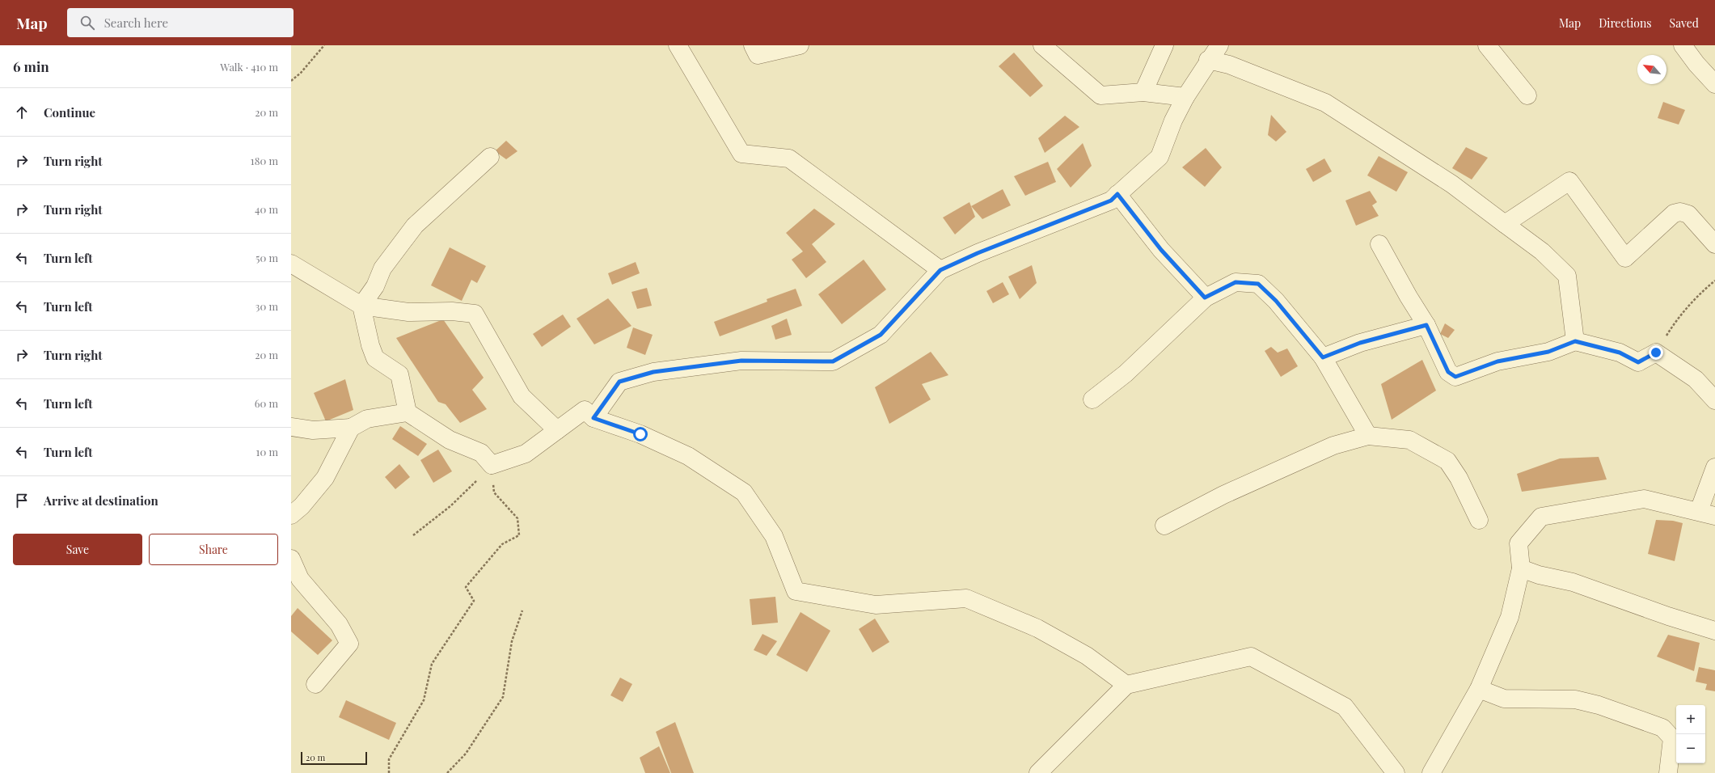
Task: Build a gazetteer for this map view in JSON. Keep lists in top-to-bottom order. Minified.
{"scale_bar":"20 m","north":"top left","page":{"header":"Map","search":"Search here","nav":["Map","Directions","Saved"],"heading":["6 min","Walk · 410 m"],"list":[["Continue","20 m"],["Turn right","180 m"],["Turn right","40 m"],["Turn left","50 m"],["Turn left","30 m"],["Turn right","20 m"],["Turn left","60 m"],["Turn left","10 m"],"Arrive at destination"],"buttons":["Save","Share"],"map_buttons":["+","−"],"scale":"20 m"}}
